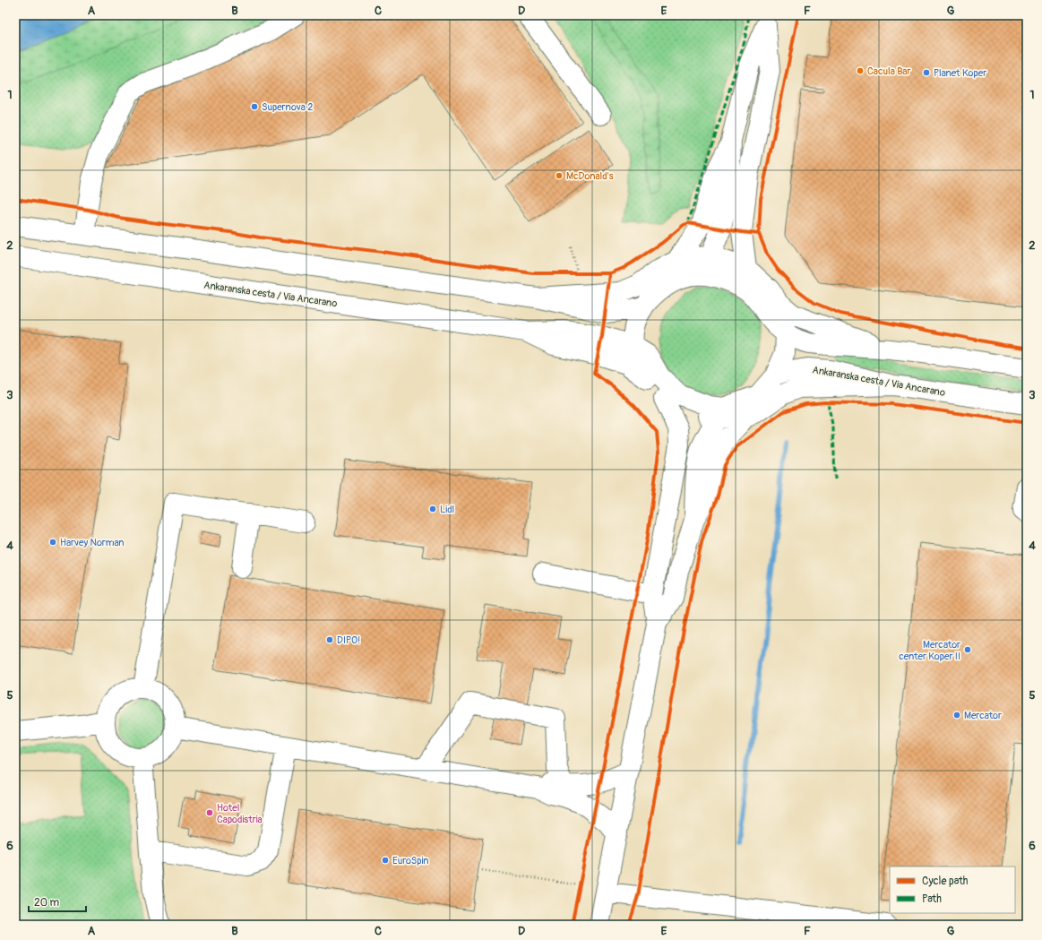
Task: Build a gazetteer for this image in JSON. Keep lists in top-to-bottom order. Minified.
{"streets":{"street":["Ankaranska cesta / Via Ancarano"]},"places":["Cacula Bar","Planet Koper","Supernova 2","McDonald's","Lidl","Harvey Norman","DIPO!","Mercator center Koper II","Mercator","Hotel Capodistria","EuroSpin"],"legend":["Cycle path","Path"],"scale_bar":"20 m","grid":{"columns":["A","B","C","D","E","F","G"],"rows":["1","2","3","4","5","6"]}}
